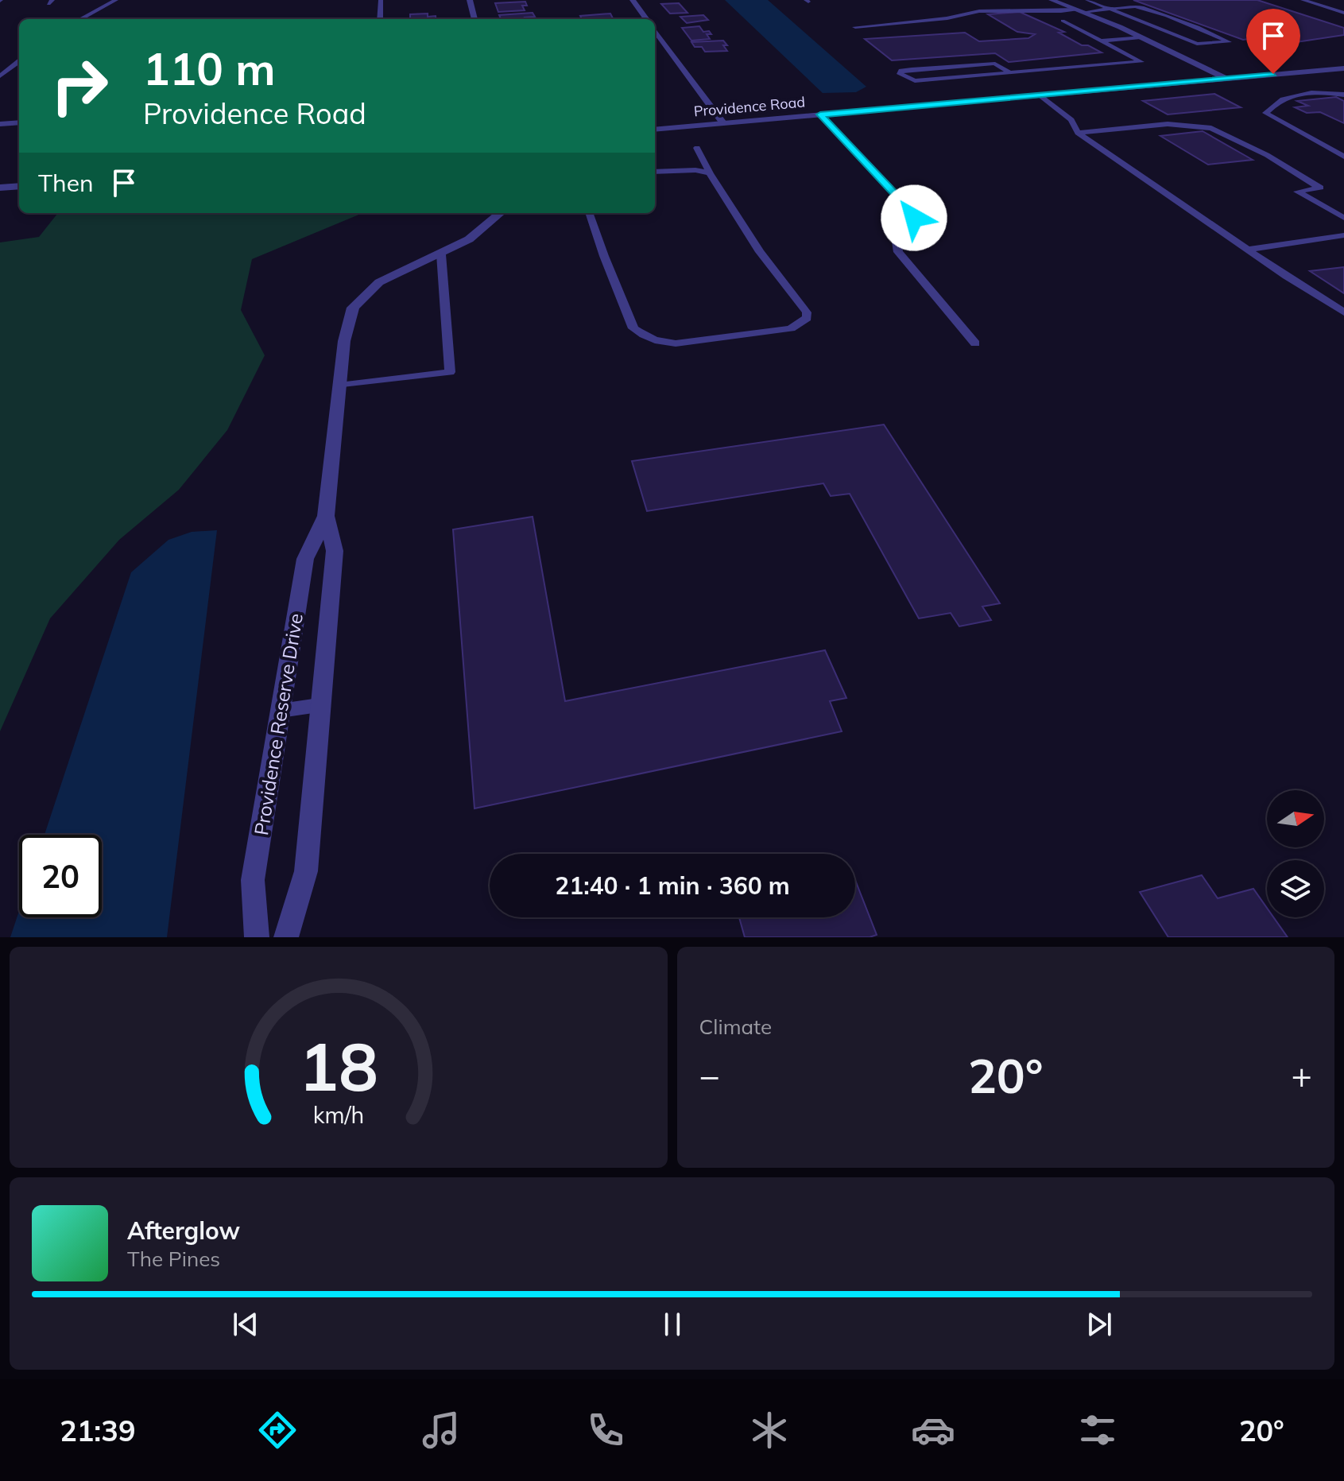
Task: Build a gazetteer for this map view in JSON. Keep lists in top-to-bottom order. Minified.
{"streets":{"street":["Providence Road","Providence Reserve Drive"]},"north":"right","page":{"turn":["110 m","Providence Road"],"then":"Then","limit":"20","trip":"21:40 · 1 min · 360 m","tile":"Climate","heat":["−","20°","+"],"song":["Afterglow","The Pines"],"tabs":["21:39","20°"],"gauge":["18","km/h"]}}
